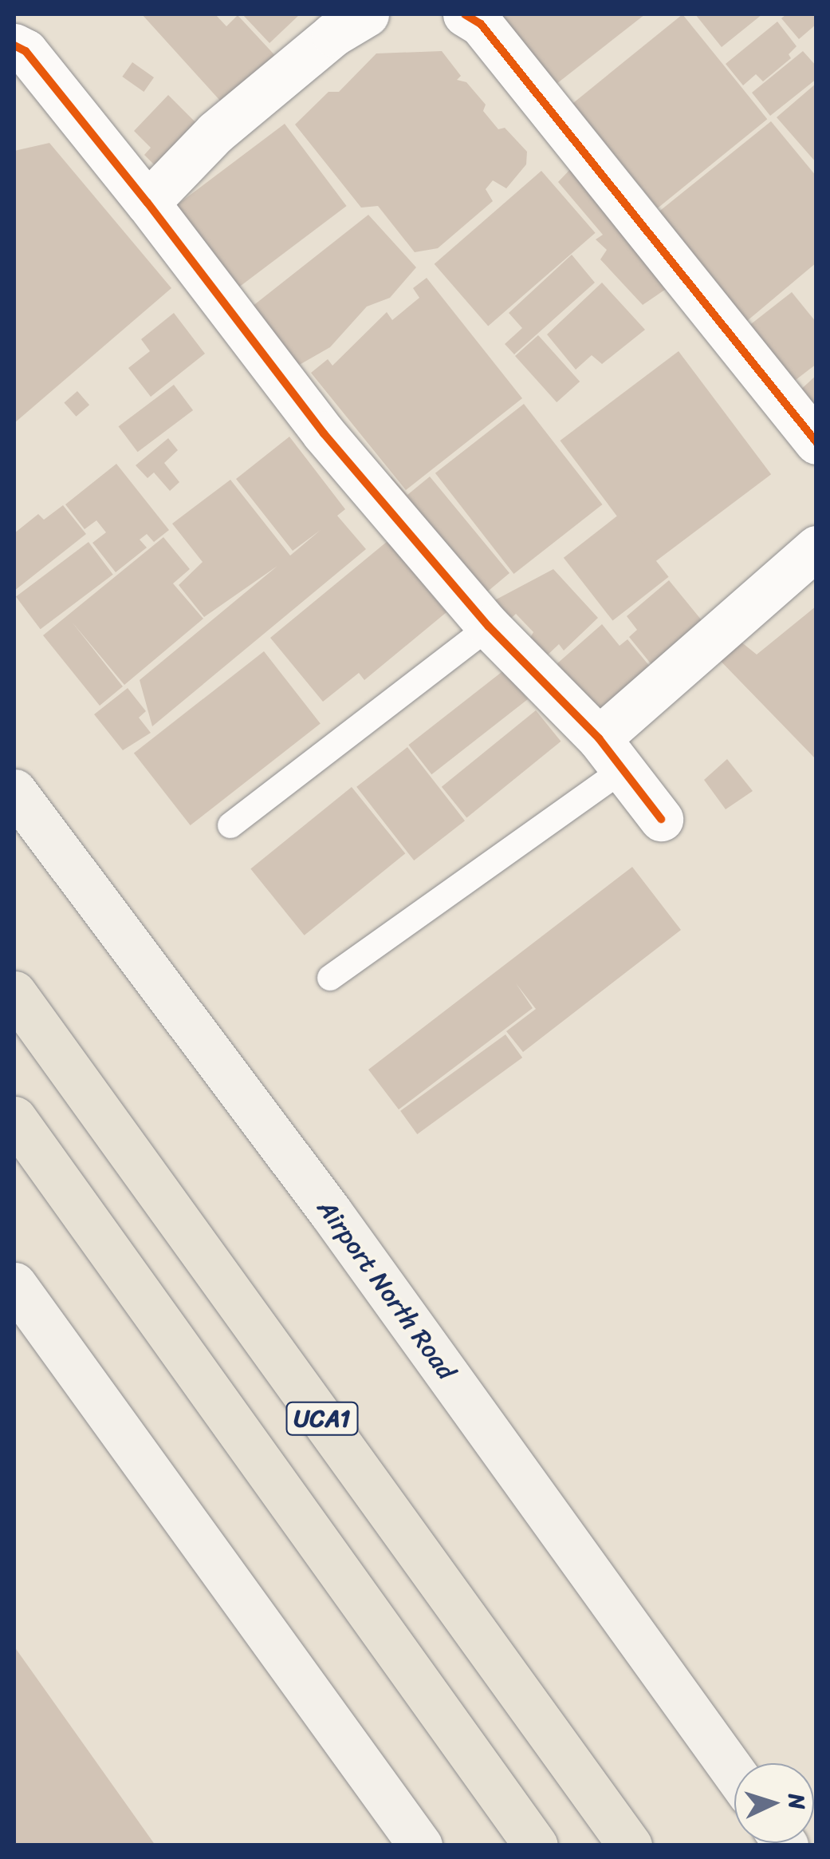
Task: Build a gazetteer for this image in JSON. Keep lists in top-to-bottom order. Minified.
{"streets":{"main road":["Airport North Road","UCA1"]},"north":"right"}
